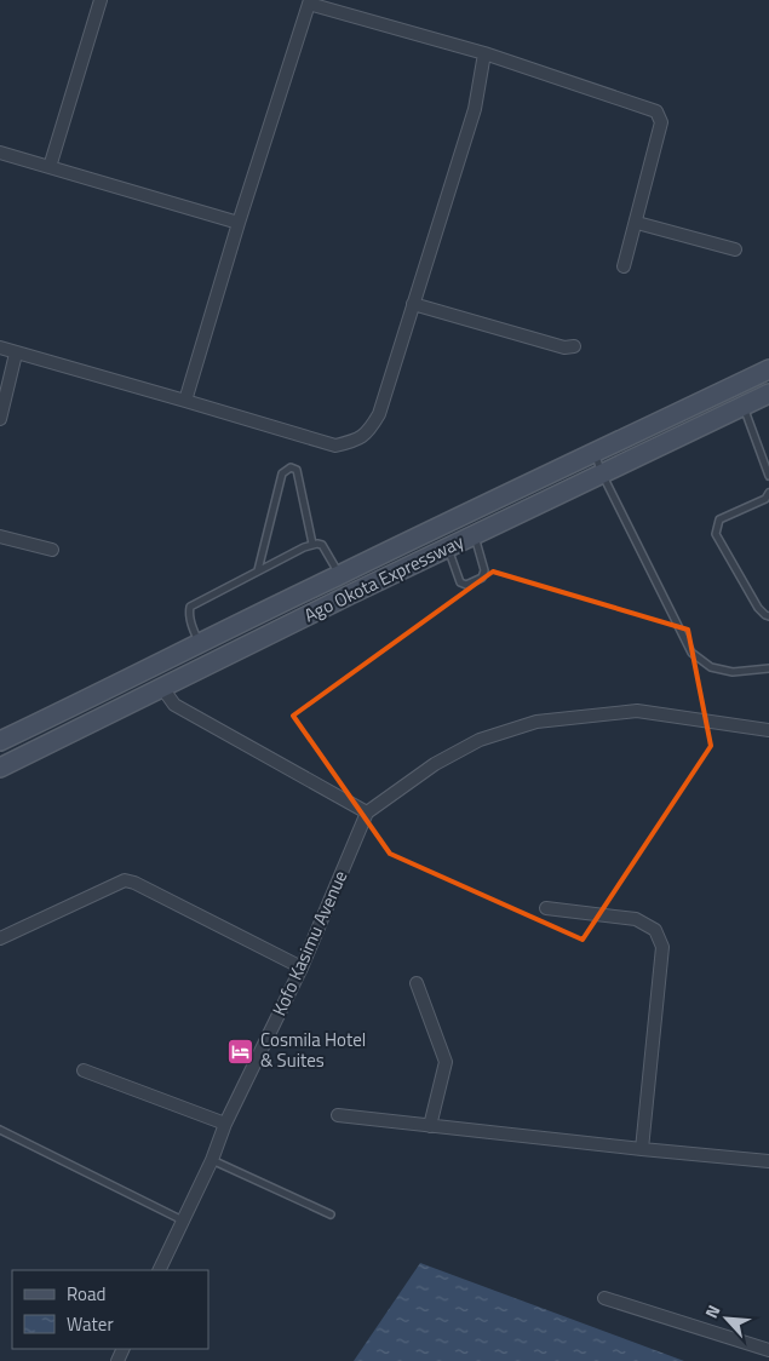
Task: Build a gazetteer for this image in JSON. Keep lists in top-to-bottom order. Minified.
{"streets":{"main road":["Ago Okota Expressway"],"street":["Kofo Kasimu Avenue"]},"places":{"hotel":["Cosmila Hotel & Suites"]},"legend":["Road","Water"],"north":"top left"}
